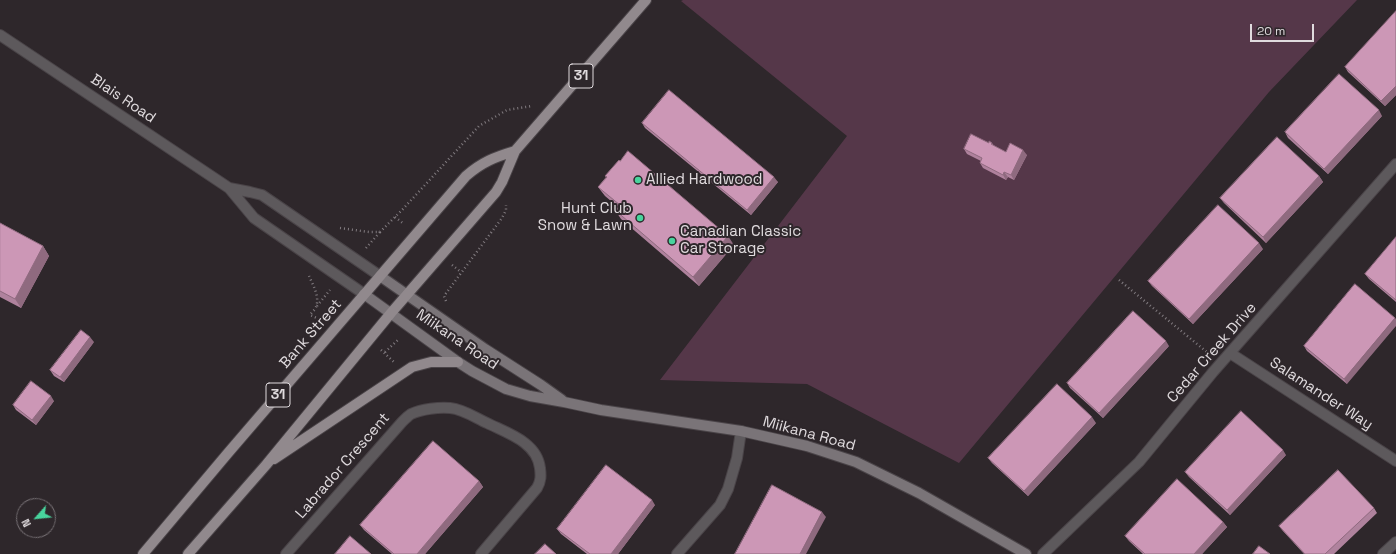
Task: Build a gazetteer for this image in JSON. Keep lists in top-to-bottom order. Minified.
{"streets":{"main road":["31","Bank Street"],"street":["Blais Road","Miikana Road","Cedar Creek Drive","Salamander Way","Labrador Crescent"]},"crossings":[["31","Bank Street"],["31","Miikana Road"],["Blais Road","Bank Street"],["Blais Road","Miikana Road"],["Bank Street","Miikana Road"],["Cedar Creek Drive","Salamander Way"]],"places":["Allied Hardwood","Hunt Club Snow & Lawn","Canadian Classic Car Storage"],"scale_bar":"20 m","north":"bottom left"}
